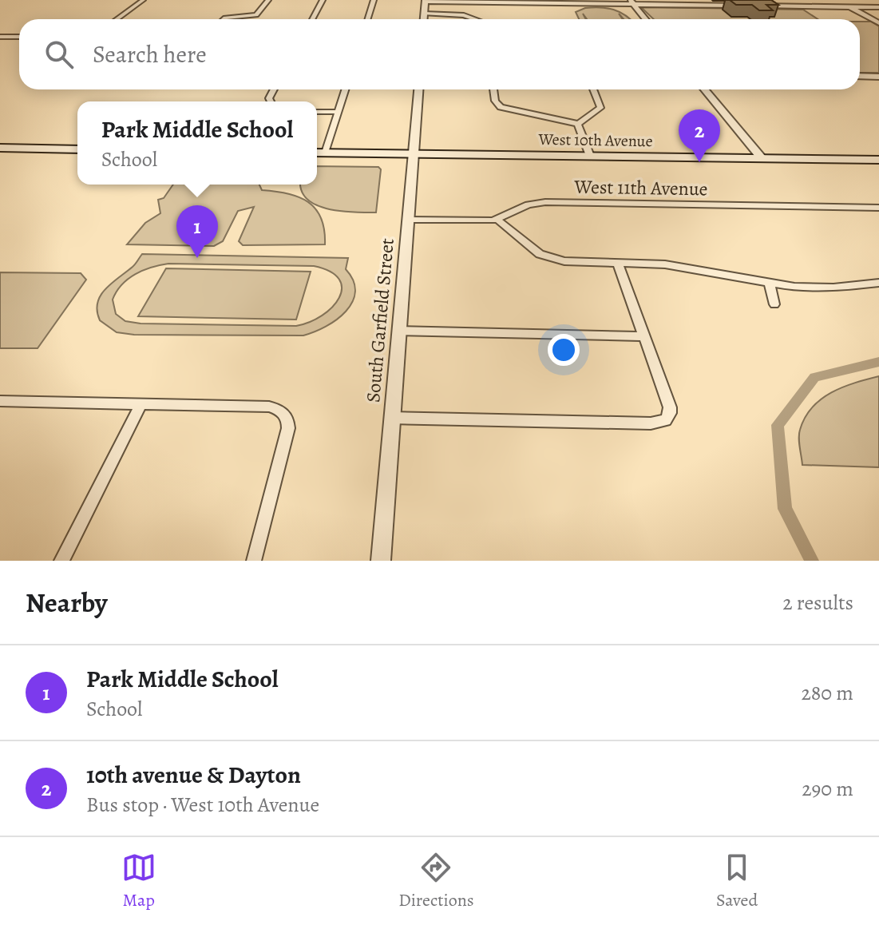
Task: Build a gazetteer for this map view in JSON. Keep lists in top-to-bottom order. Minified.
{"streets":{"main road":["West 10th Avenue"],"street":["West 11th Avenue","South Garfield Street"]},"crossings":[["West 10th Avenue","South Garfield Street"],["West 11th Avenue","South Garfield Street"]],"page":{"search":"Search here","popup":["Park Middle School","School"],"pins":["2","1"],"heading":["Nearby","2 results"],"list":[{"mark":"1","name":"Park Middle School","note":"School","value":"280 m"},{"mark":"2","name":"10th avenue & Dayton","note":"Bus stop · West 10th Avenue","value":"290 m"}],"nav":["Map","Directions","Saved"]}}
